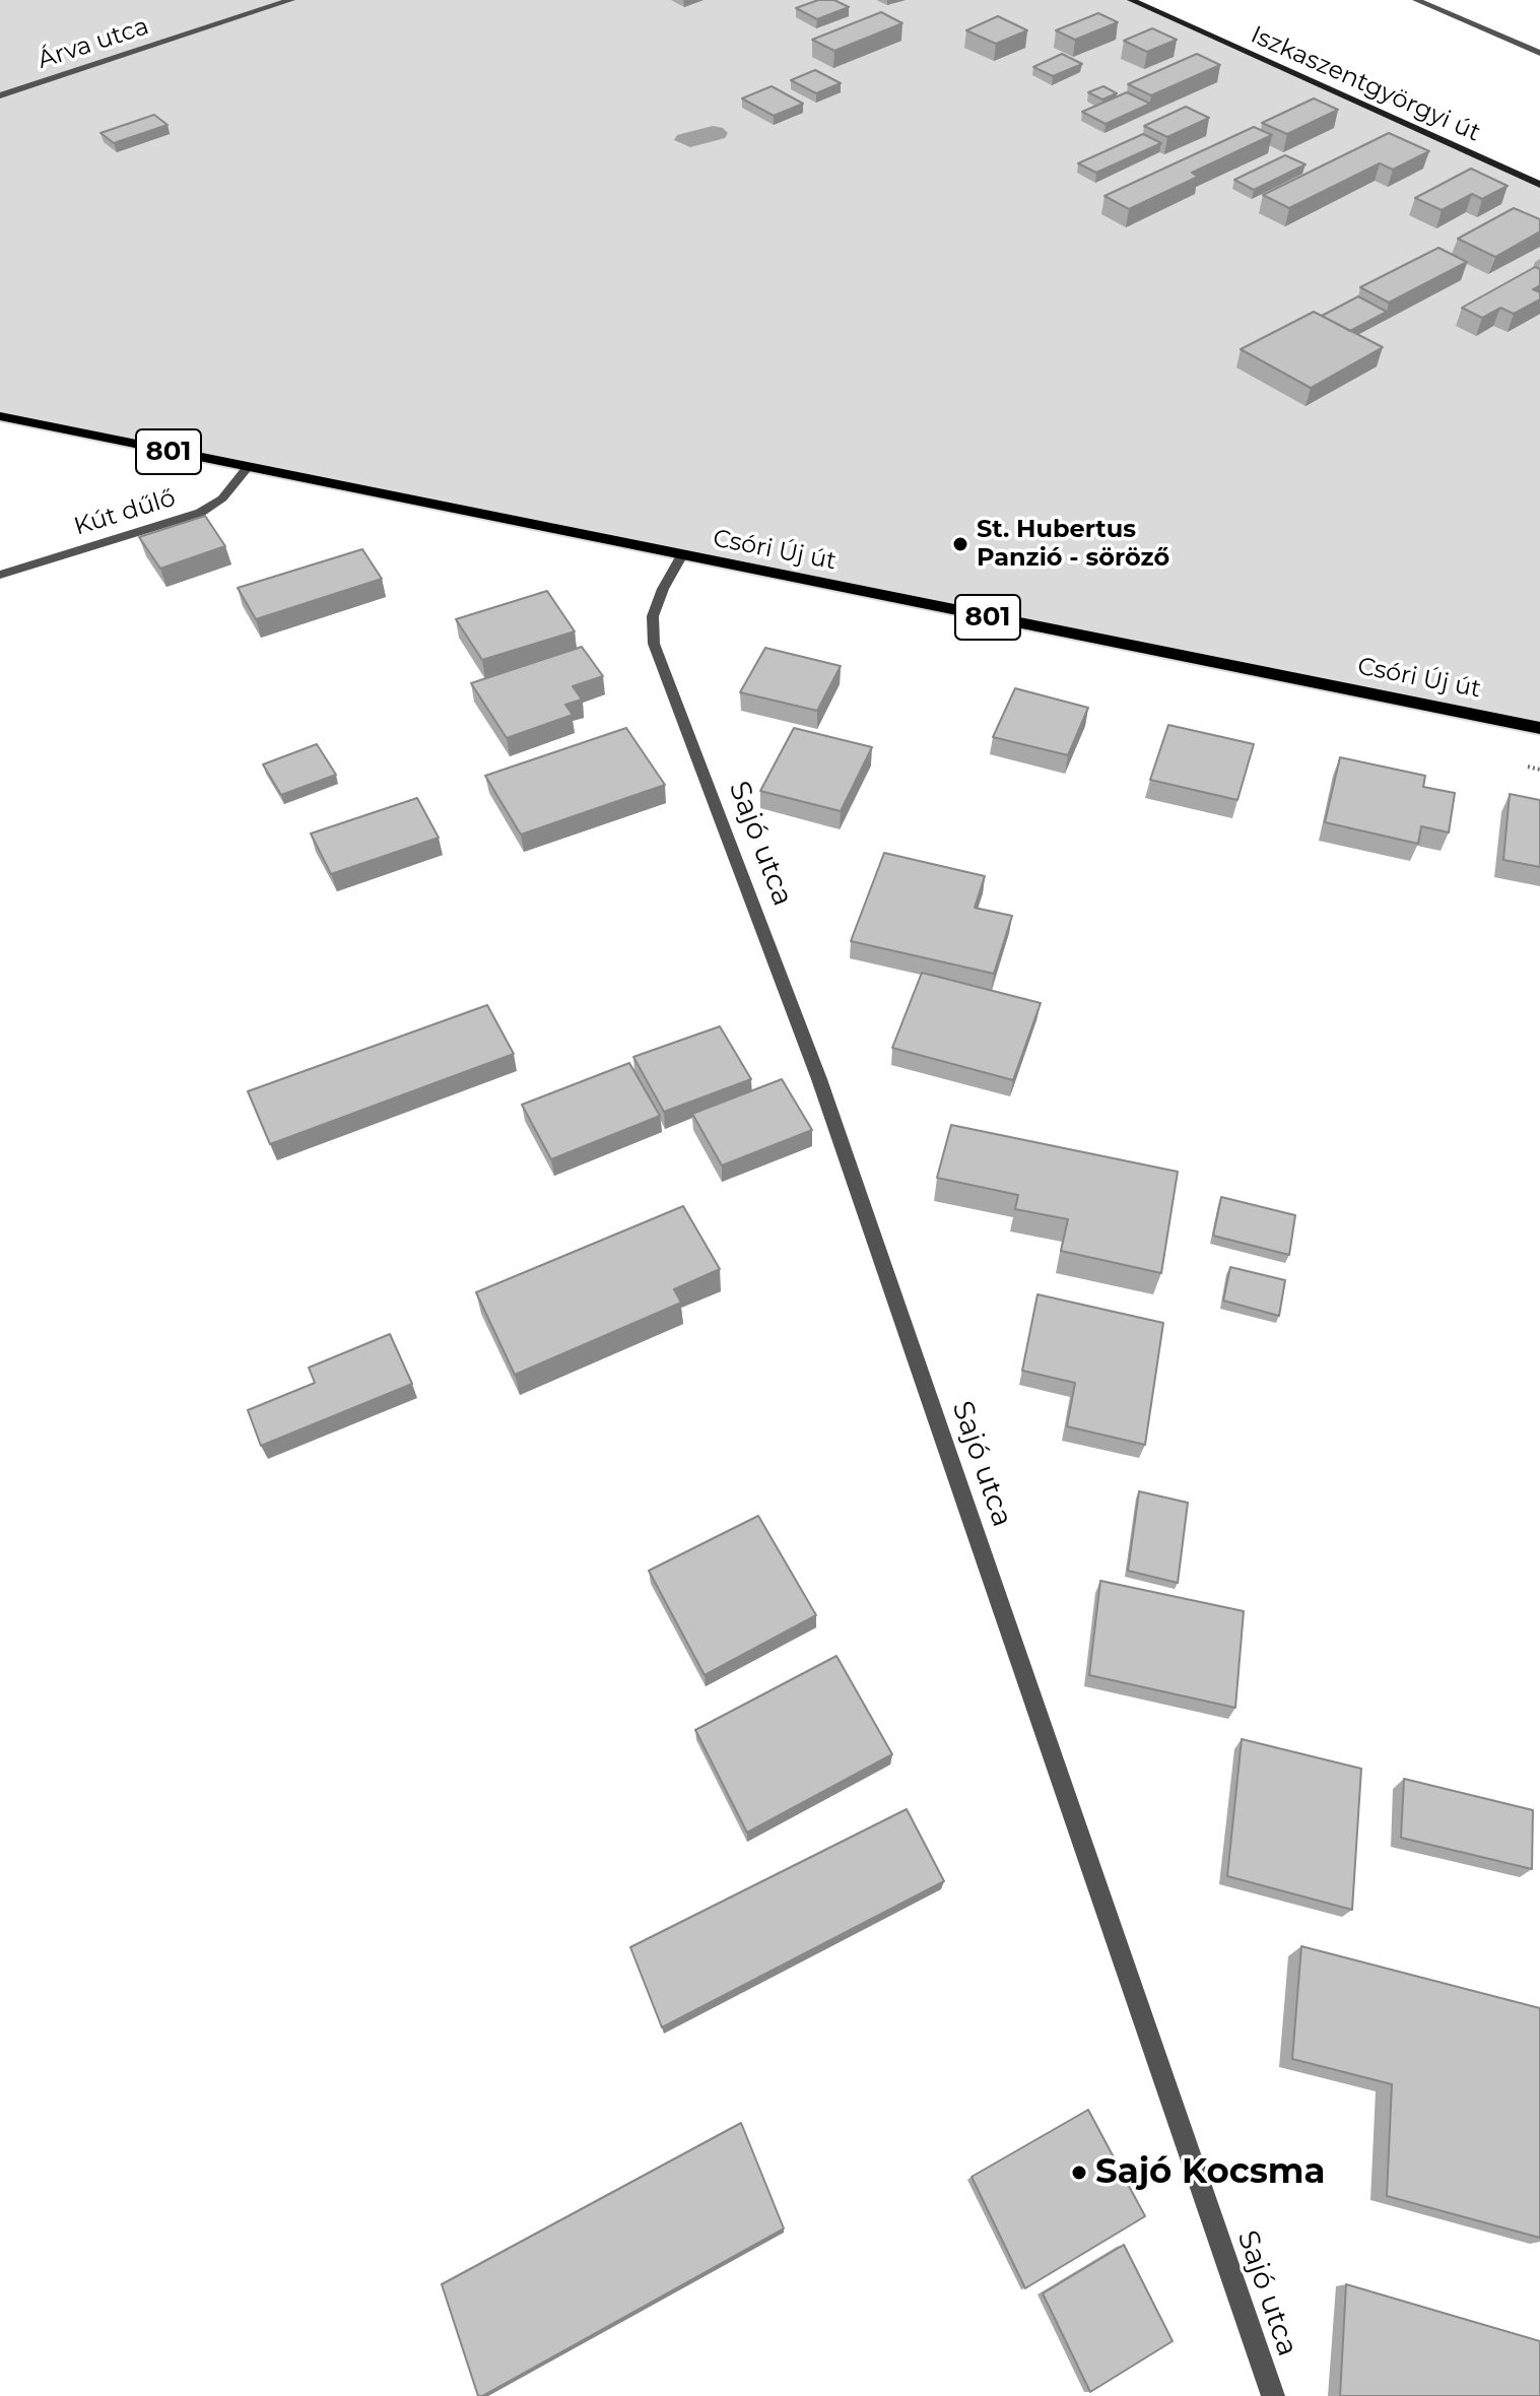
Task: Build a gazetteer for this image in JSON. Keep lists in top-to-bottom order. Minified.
{"streets":{"main road":["Iszkaszentgyörgyi út","801","Csóri Új út"],"street":["Árva utca","Kút dűlő","Sajó utca"]},"crossings":[["Kút dűlő","Csóri Új út"],["Csóri Új út","Sajó utca"]],"places":["St. Hubertus Panzió - söröző","Sajó Kocsma"]}
